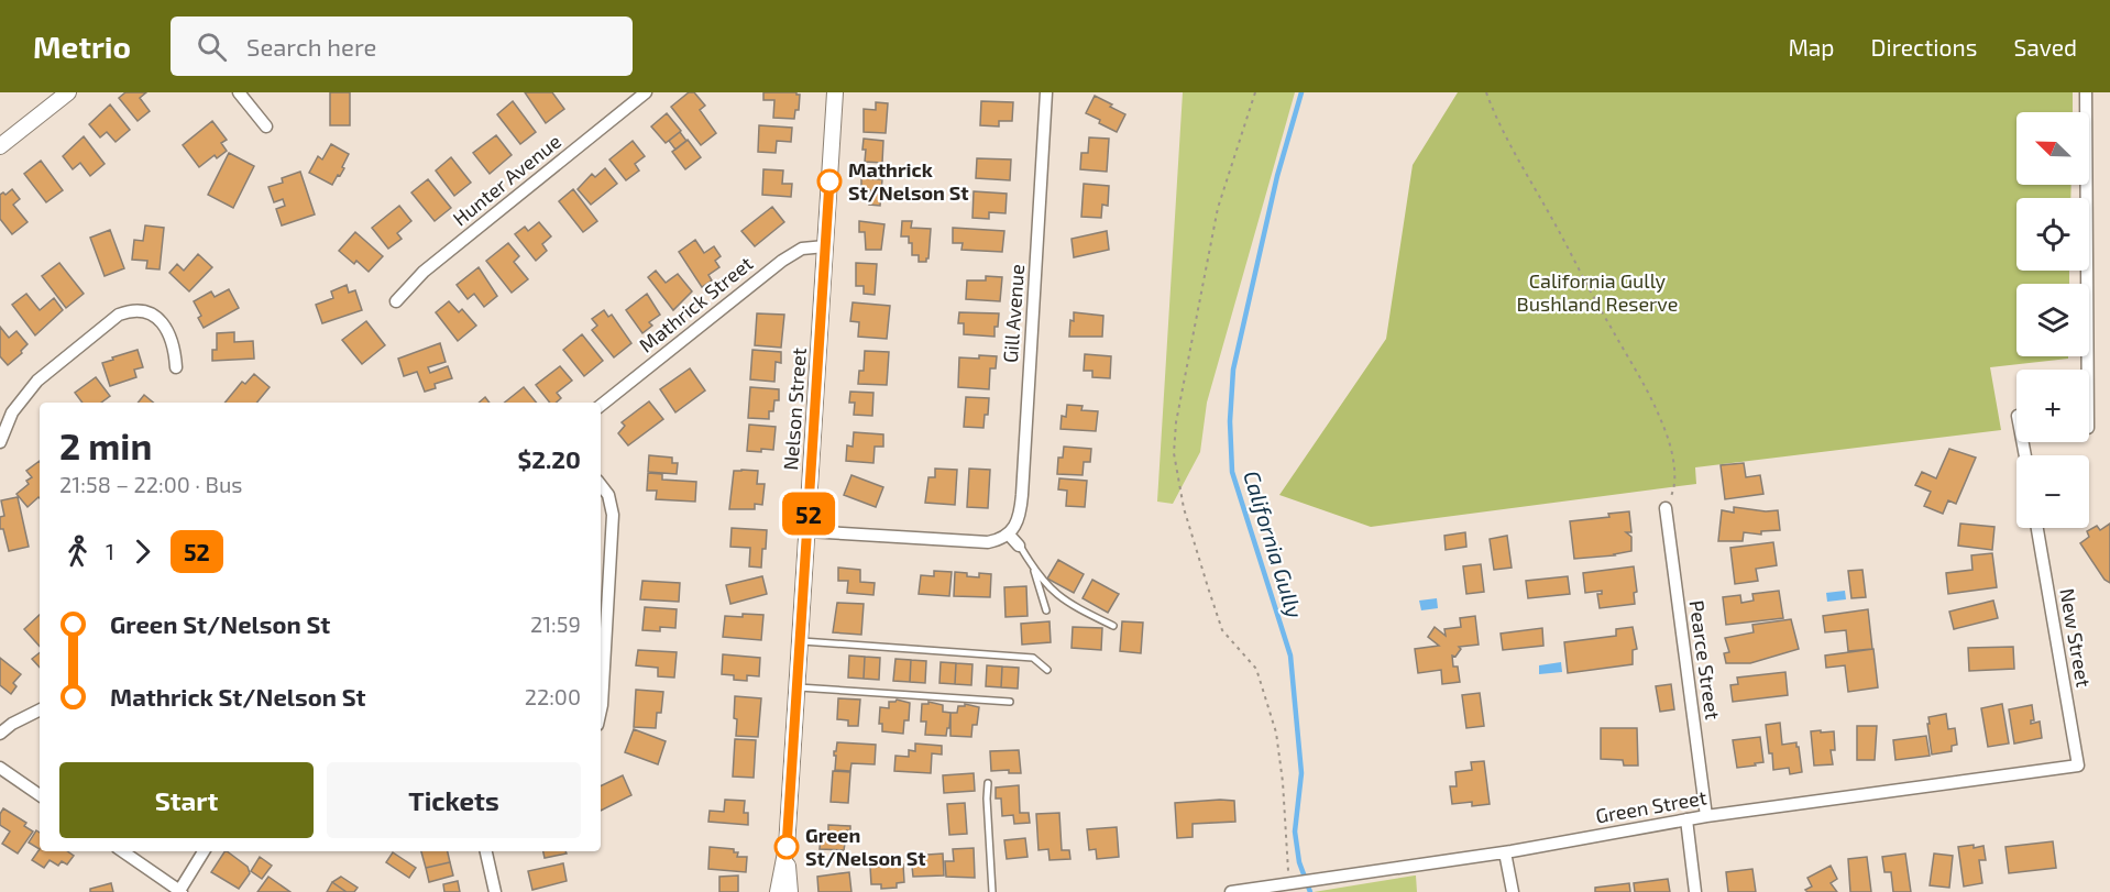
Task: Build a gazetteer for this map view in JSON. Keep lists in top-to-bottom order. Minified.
{"streets":{"street":["Hunter Avenue","Mathrick Street","Gill Avenue","Nelson Street","New Street","Pearce Street","Green Street"]},"crossings":[["Mathrick Street","Nelson Street"],["New Street","Green Street"],["Pearce Street","Green Street"]],"water":["California Gully"],"parks":["California Gully Bushland Reserve"],"places":["Mathrick St/Nelson St","Green St/Nelson St"],"lines":["bus line 52"],"north":"top left","page":{"header":"Metrio","search":"Search here","nav":["Map","Directions","Saved"],"on_map":"52","map_buttons":["+","−"],"heading":["2 min","21:58 – 22:00 · Bus","$2.20"],"legs":["1","52"],"list":[{"name":"Green St/Nelson St","value":"21:59"},{"name":"Mathrick St/Nelson St","value":"22:00"}],"buttons":["Start","Tickets"]}}
